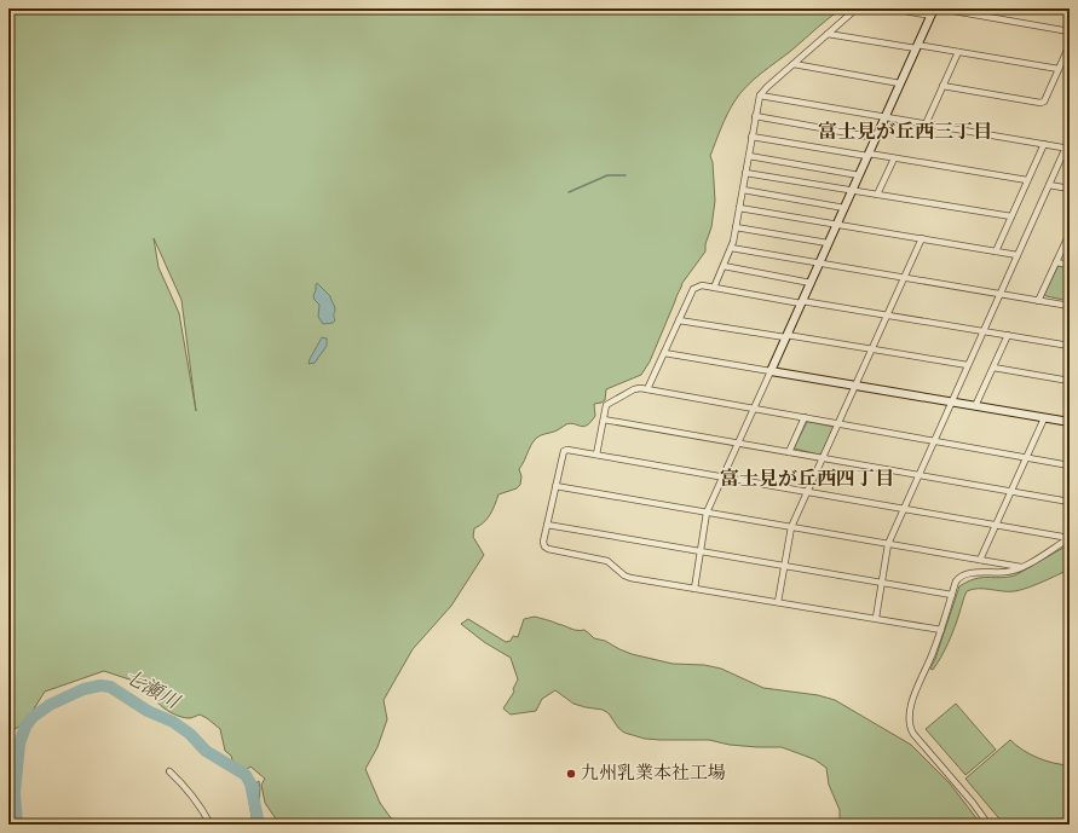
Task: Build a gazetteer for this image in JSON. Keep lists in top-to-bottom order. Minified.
{"districts":["富士見が丘西三丁目","富士見が丘西四丁目"],"water":["七瀬川"],"places":["九州乳業本社工場"]}
